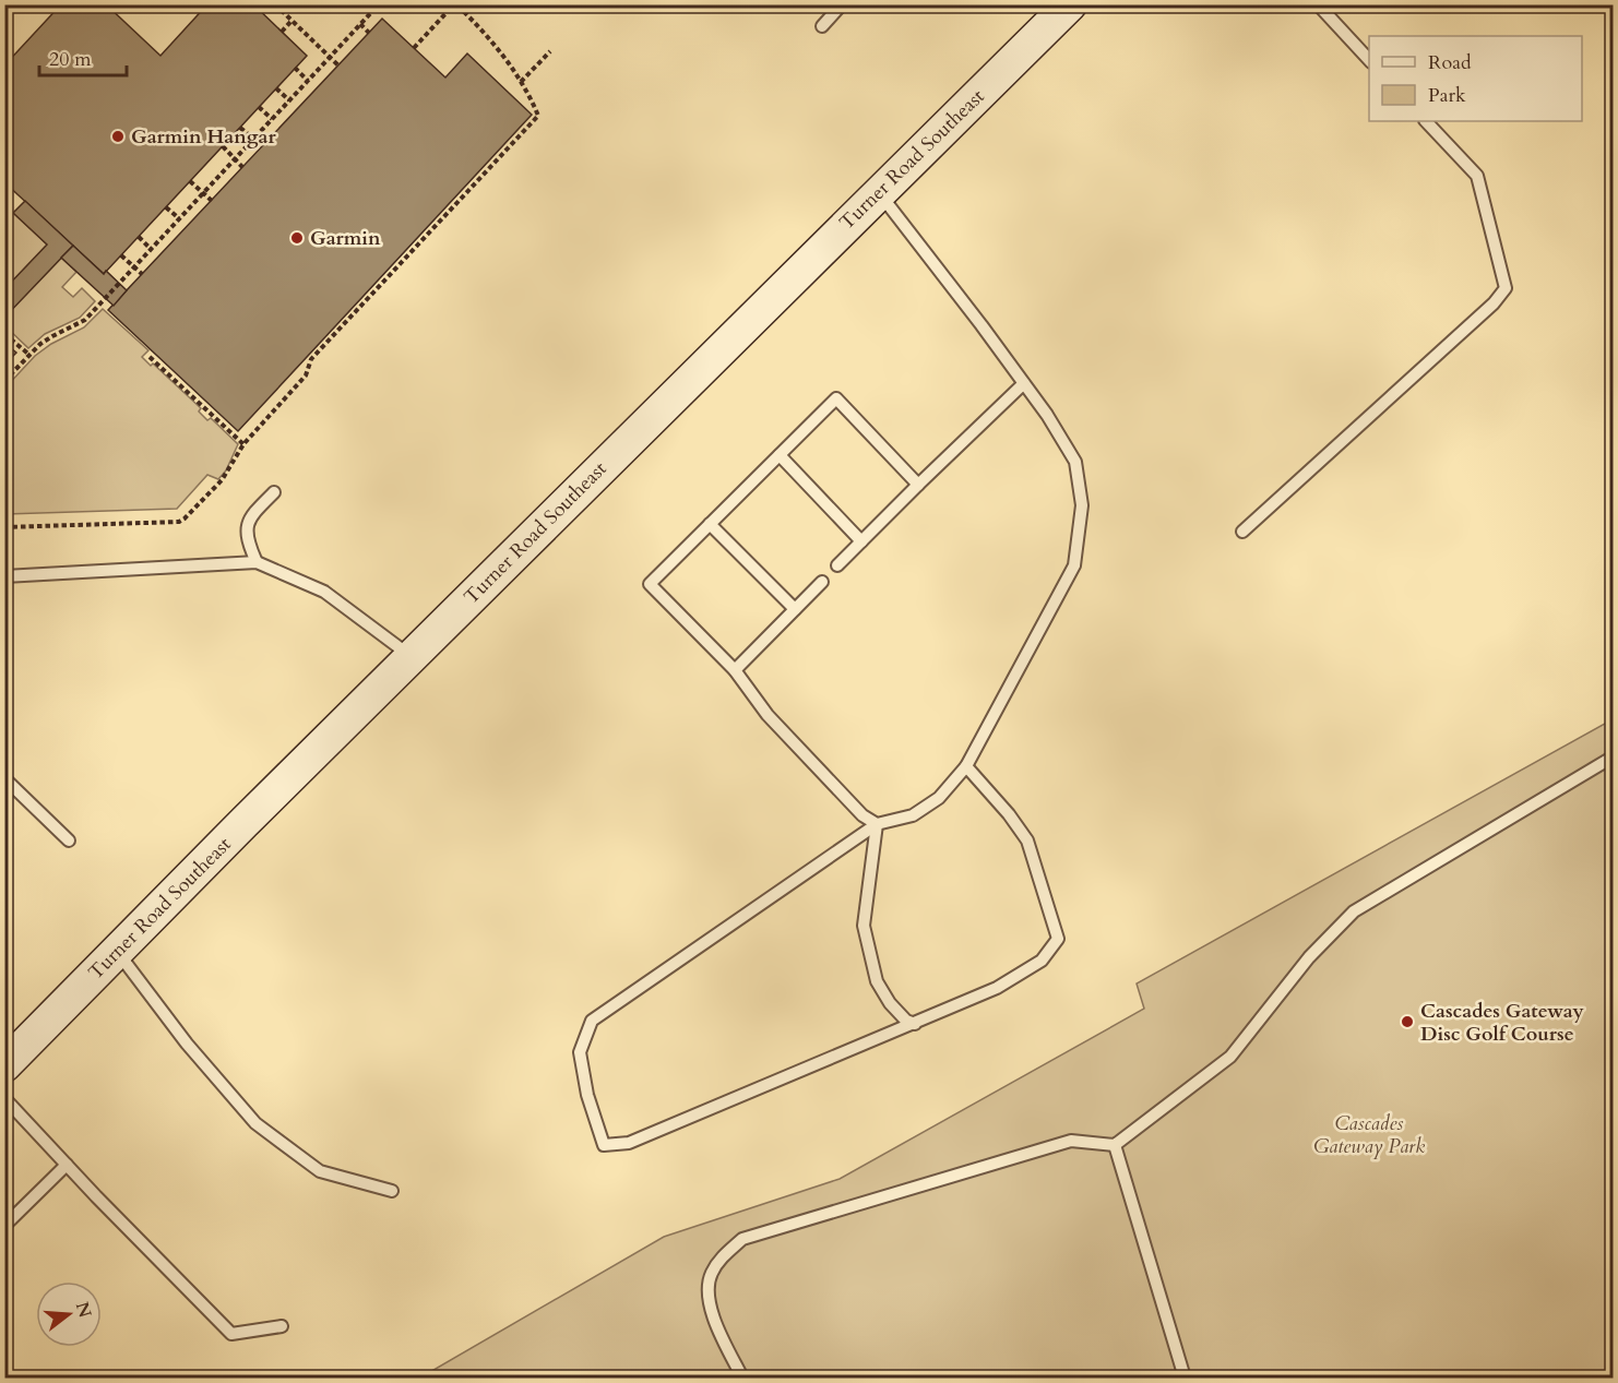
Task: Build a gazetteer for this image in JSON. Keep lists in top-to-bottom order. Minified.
{"streets":{"main road":["Turner Road Southeast"]},"parks":["Cascades Gateway Park"],"places":["Garmin Hangar","Garmin","Cascades Gateway Disc Golf Course"],"legend":["Road","Park"],"scale_bar":"20 m","north":"right"}
